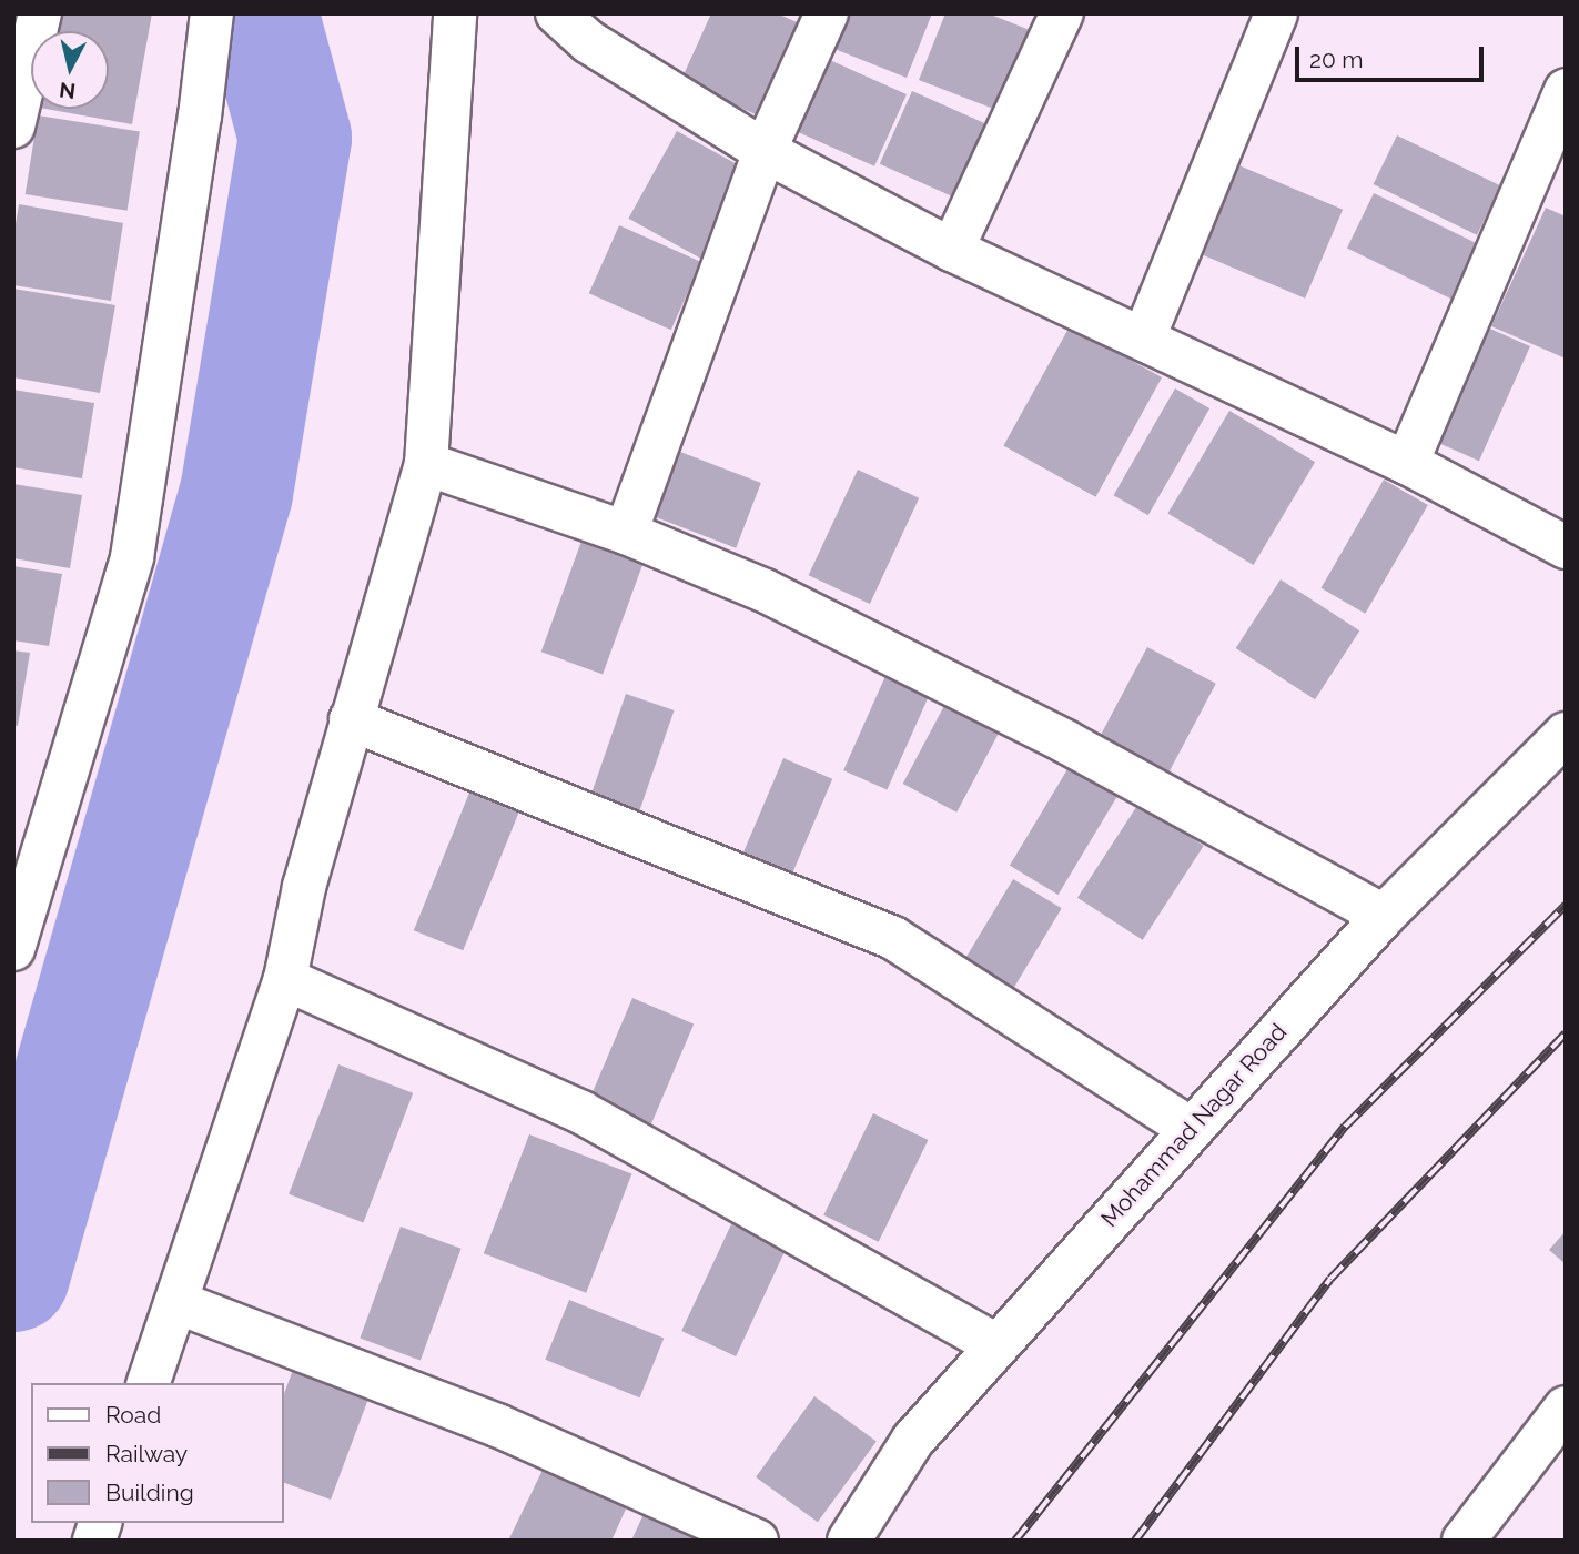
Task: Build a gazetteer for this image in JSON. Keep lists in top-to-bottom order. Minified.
{"streets":{"street":["Mohammad Nagar Road"]},"legend":["Road","Railway","Building"],"scale_bar":"20 m","north":"bottom"}
